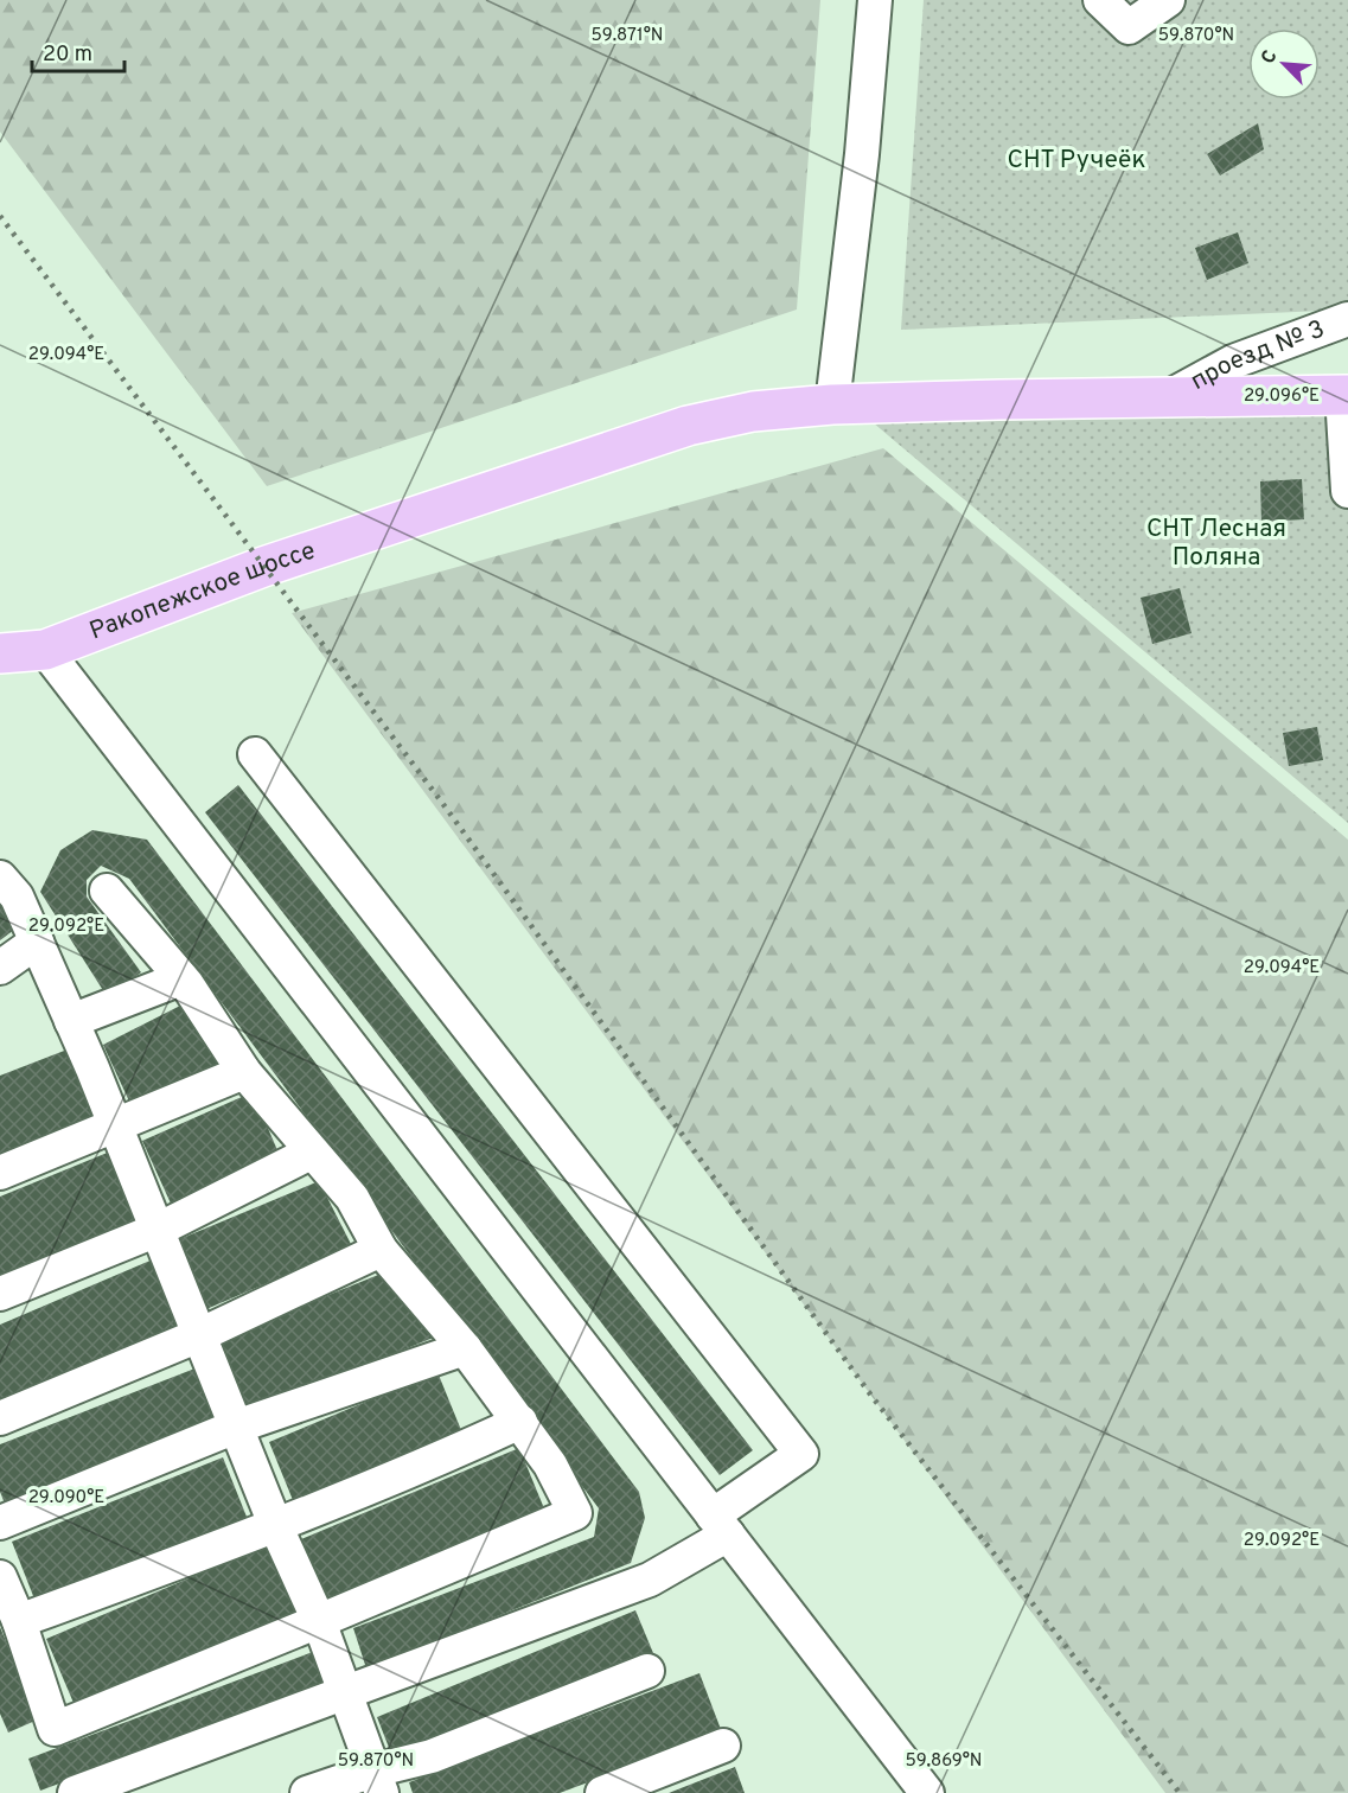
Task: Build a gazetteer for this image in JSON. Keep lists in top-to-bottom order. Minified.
{"streets":{"main road":["Ракопежское шоссе"],"street":["проезд № 3"]},"crossings":[["проезд № 3","Ракопежское шоссе"]],"parks":["СНТ Ручеёк","СНТ Лесная Поляна"],"scale_bar":"20 m","north":"top left","coordinates":["59.871°N","59.870°N","29.094°E","29.096°E","29.092°E","29.090°E","59.869°N"]}
